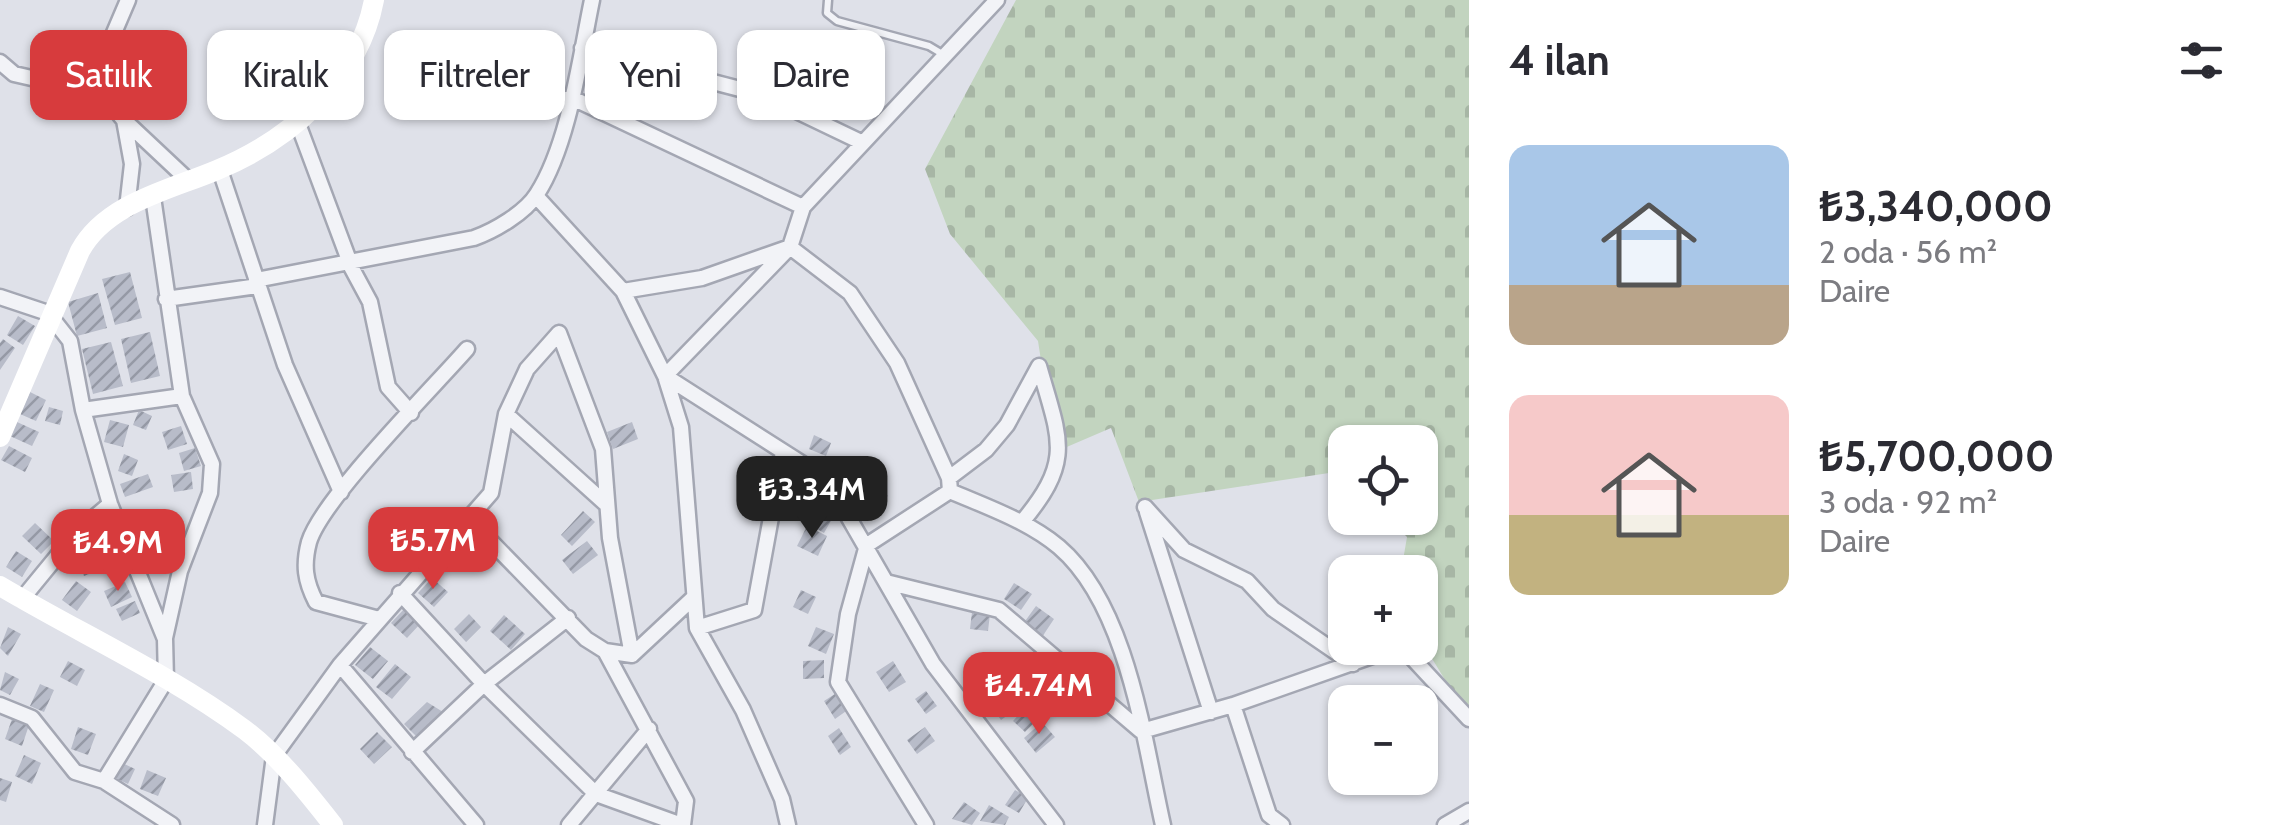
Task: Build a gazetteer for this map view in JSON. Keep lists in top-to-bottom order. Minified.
{"page":{"heading":"4 ilan","chip":["Satılık","Kiralık","Filtreler","Yeni","Daire"],"list":[{"name":"₺3,340,000","note":"2 oda · 56 m² · Daire"},{"name":"₺5,700,000","note":"3 oda · 92 m² · Daire"}],"map_buttons":["+","−"],"price":["₺3.34M","₺5.7M","₺4.9M","₺4.74M"]}}
